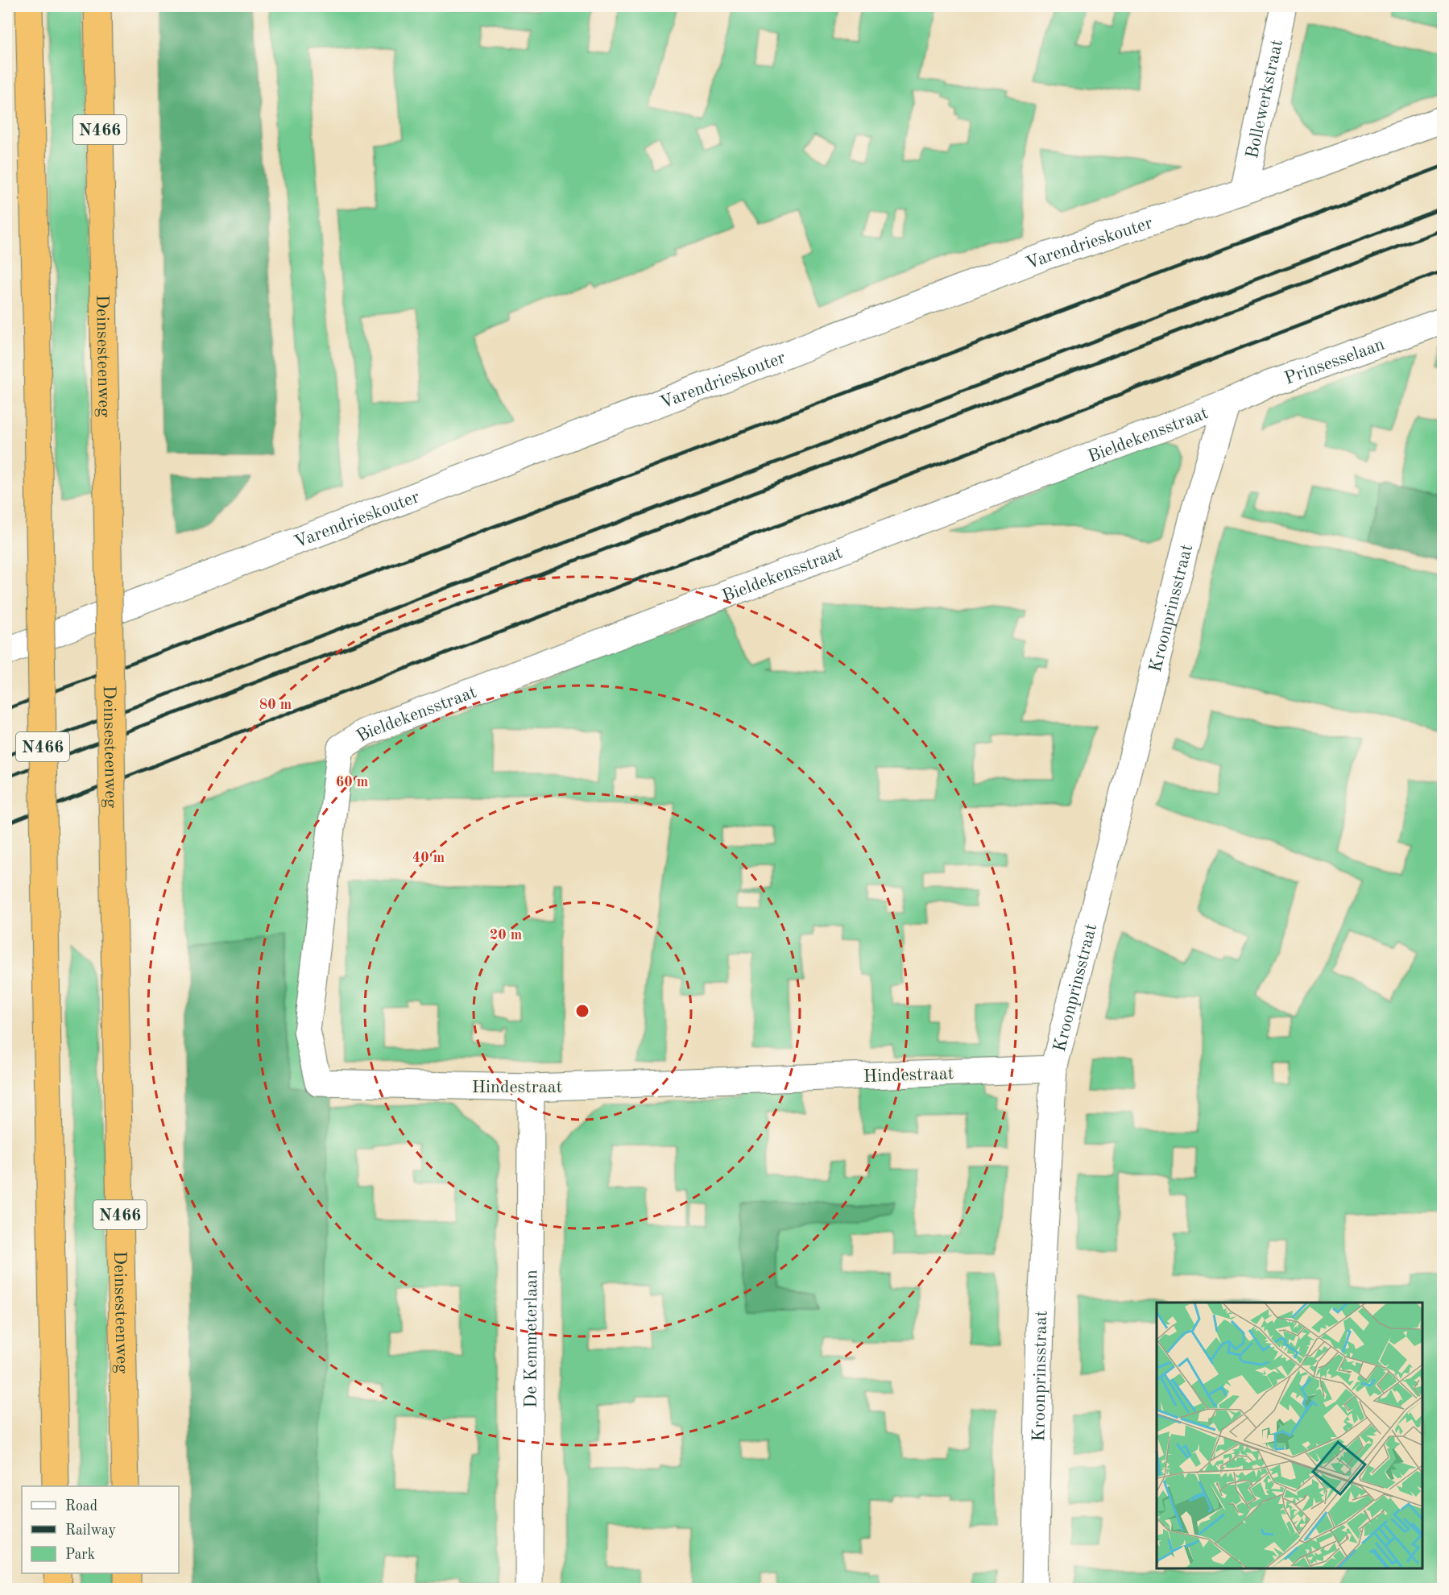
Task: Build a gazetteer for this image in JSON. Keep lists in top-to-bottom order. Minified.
{"streets":{"highway":["N466","Deinsesteenweg"],"street":["Bollewerkstraat","Varendrieskouter","Prinsesselaan","Bieldekensstraat","Kroonprinsstraat","Hindestraat","De Kemmeterlaan"]},"crossings":[["Bollewerkstraat","Varendrieskouter"],["Prinsesselaan","Bieldekensstraat"],["Prinsesselaan","Kroonprinsstraat"],["Bieldekensstraat","Kroonprinsstraat"],["Bieldekensstraat","Hindestraat"],["Kroonprinsstraat","Hindestraat"],["Hindestraat","De Kemmeterlaan"]],"legend":["Road","Railway","Park"],"rings":["80 m","60 m","40 m","20 m"]}
